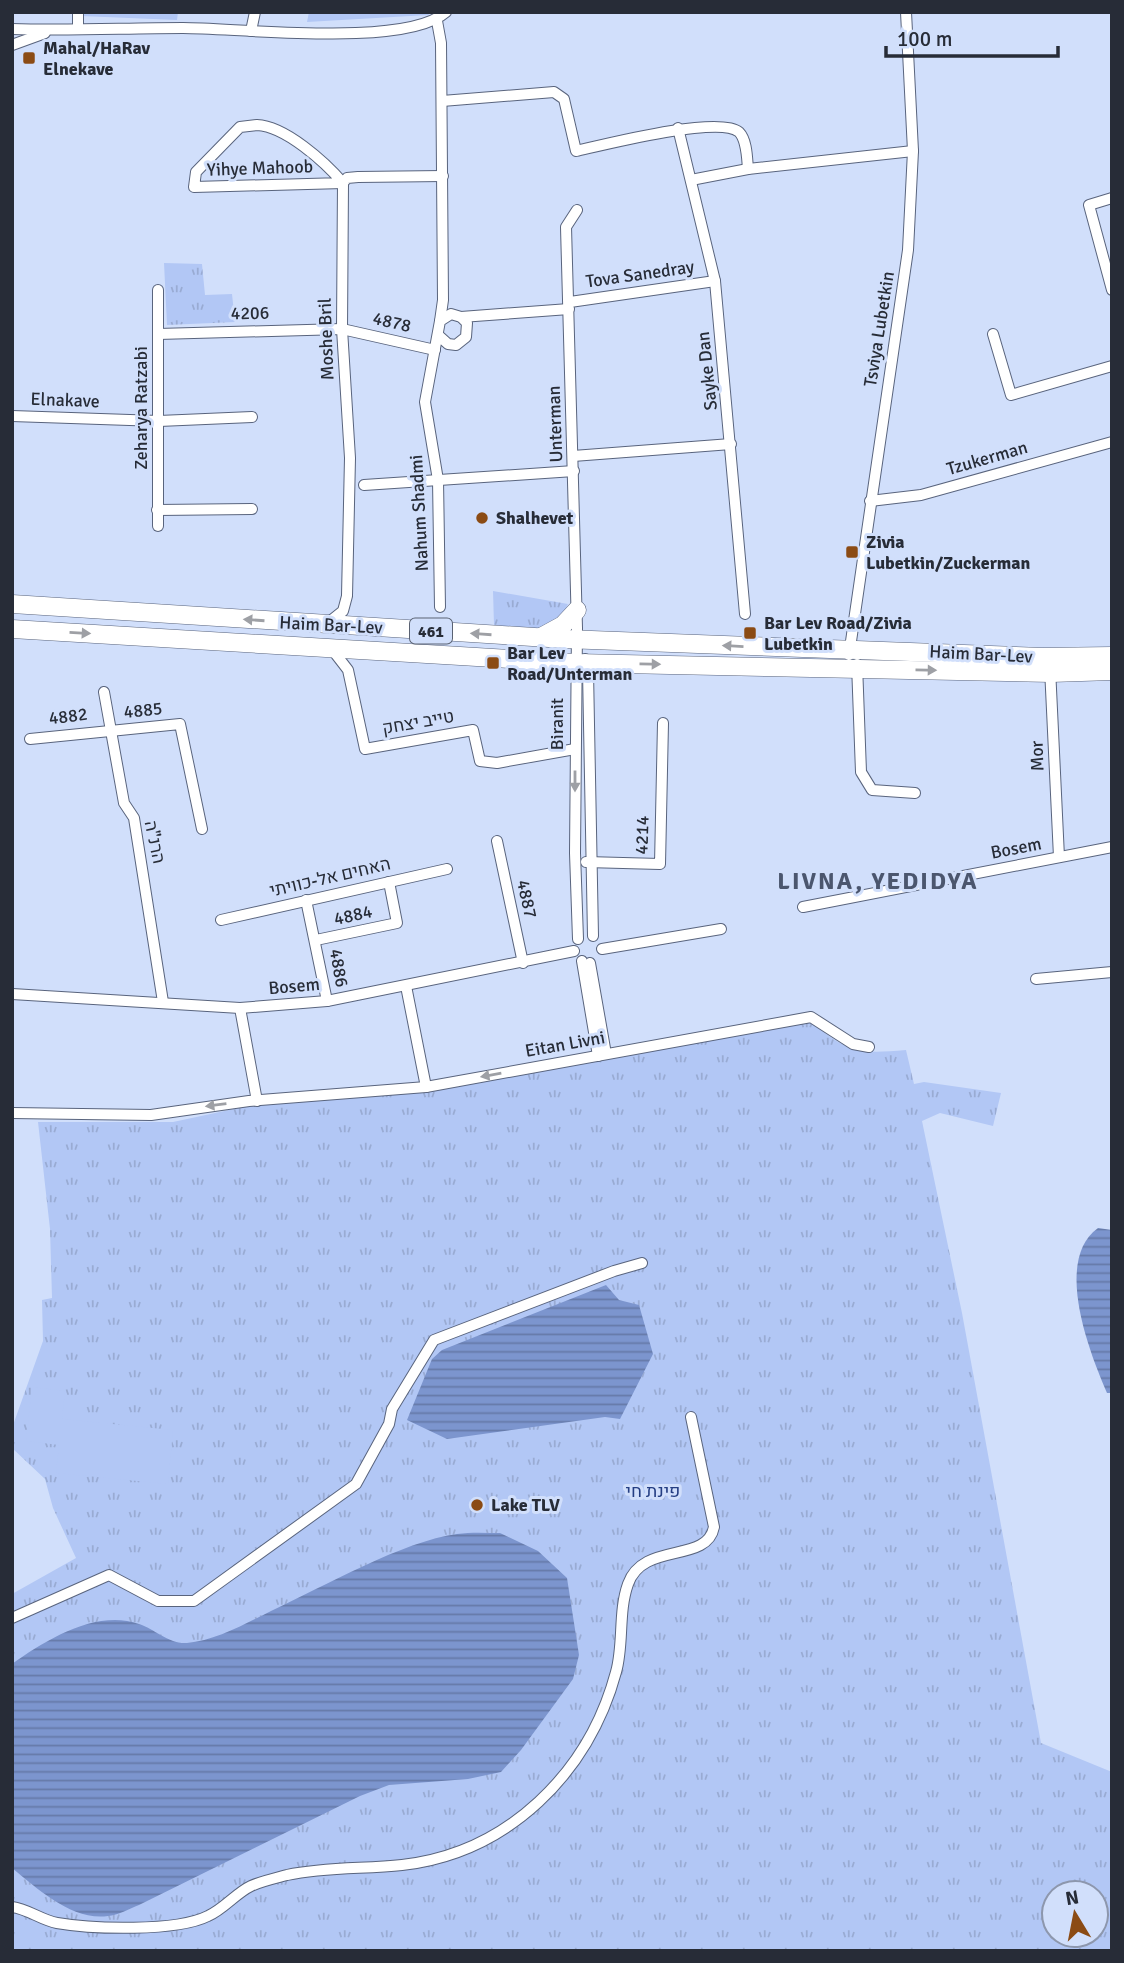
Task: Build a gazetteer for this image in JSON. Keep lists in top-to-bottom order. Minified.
{"streets":{"main road":["Haim Bar-Lev","461"],"street":["Yihye Mahoob","Tova Sanedray","4206","4878","Tsviya Lubetkin","Moshe Bril","Sayke Dan","Elnakave","Zeharya Ratzabi","Unterman","Tzukerman","Nahum Shadmi","4885","4882","טייב יצחק","Biranit","Mor","4214","הרנ\"ה","Bosem","האחים אל-כוויתי","4887","4884","4886","Eitan Livni"]},"crossings":[["Yihye Mahoob","Moshe Bril"],["Tova Sanedray","Sayke Dan"],["Tova Sanedray","Unterman"],["Tova Sanedray","Nahum Shadmi"],["4206","4878"],["4206","Moshe Bril"],["4206","Zeharya Ratzabi"],["4878","Moshe Bril"],["4878","Nahum Shadmi"],["Tsviya Lubetkin","Tzukerman"],["Tsviya Lubetkin","Haim Bar-Lev"],["Elnakave","Zeharya Ratzabi"],["Unterman","Haim Bar-Lev"],["Unterman","Biranit"],["Haim Bar-Lev","טייב יצחק"],["Haim Bar-Lev","Biranit"],["Haim Bar-Lev","Mor"],["4885","4882"],["4885","הרנ\"ה"],["4882","הרנ\"ה"],["טייב יצחק","Biranit"],["Biranit","4214"],["Biranit","Bosem"],["Mor","Bosem"],["הרנ\"ה","Bosem"],["Bosem","4887"],["Bosem","4886"],["האחים אל-כוויתי","4884"],["האחים אל-כוויתי","4886"],["4884","4886"]],"one_way":["Eitan Livni"],"districts":["LIVNA, YEDIDYA"],"parks":["פינת חי"],"places":{"transit":["Mahal/HaRav Elnekave","Zivia Lubetkin/Zuckerman","Bar Lev Road/Zivia Lubetkin","Bar Lev Road/Unterman"],"other":["Shalhevet","Lake TLV"]},"scale_bar":"100 m","north":"top"}
